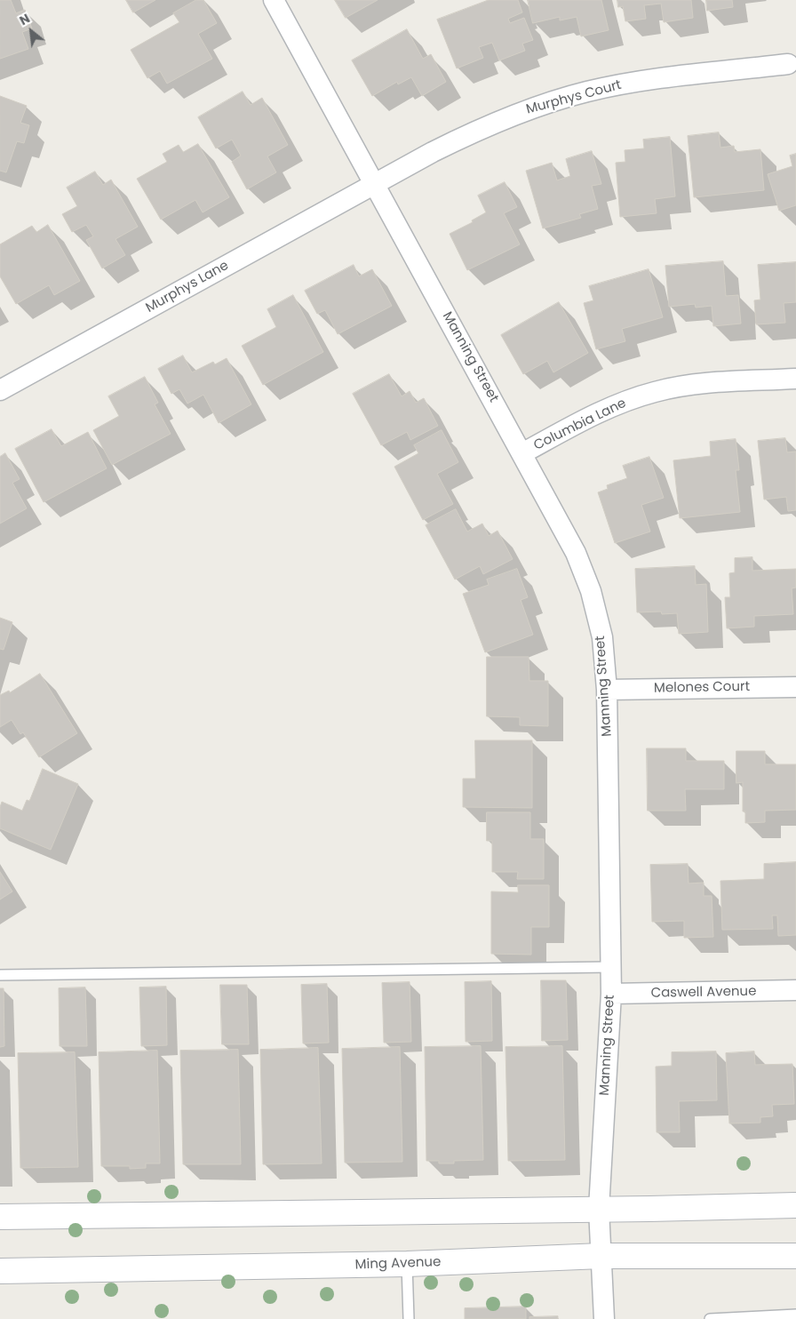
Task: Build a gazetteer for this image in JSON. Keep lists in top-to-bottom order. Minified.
{"streets":{"main road":["Ming Avenue"],"street":["Murphys Court","Murphys Lane","Manning Street","Columbia Lane","Melones Court","Caswell Avenue"]},"crossings":[["Murphys Court","Murphys Lane"],["Murphys Court","Manning Street"],["Murphys Lane","Manning Street"],["Manning Street","Columbia Lane"],["Manning Street","Melones Court"],["Manning Street","Caswell Avenue"],["Manning Street","Ming Avenue"]],"north":"top left"}
